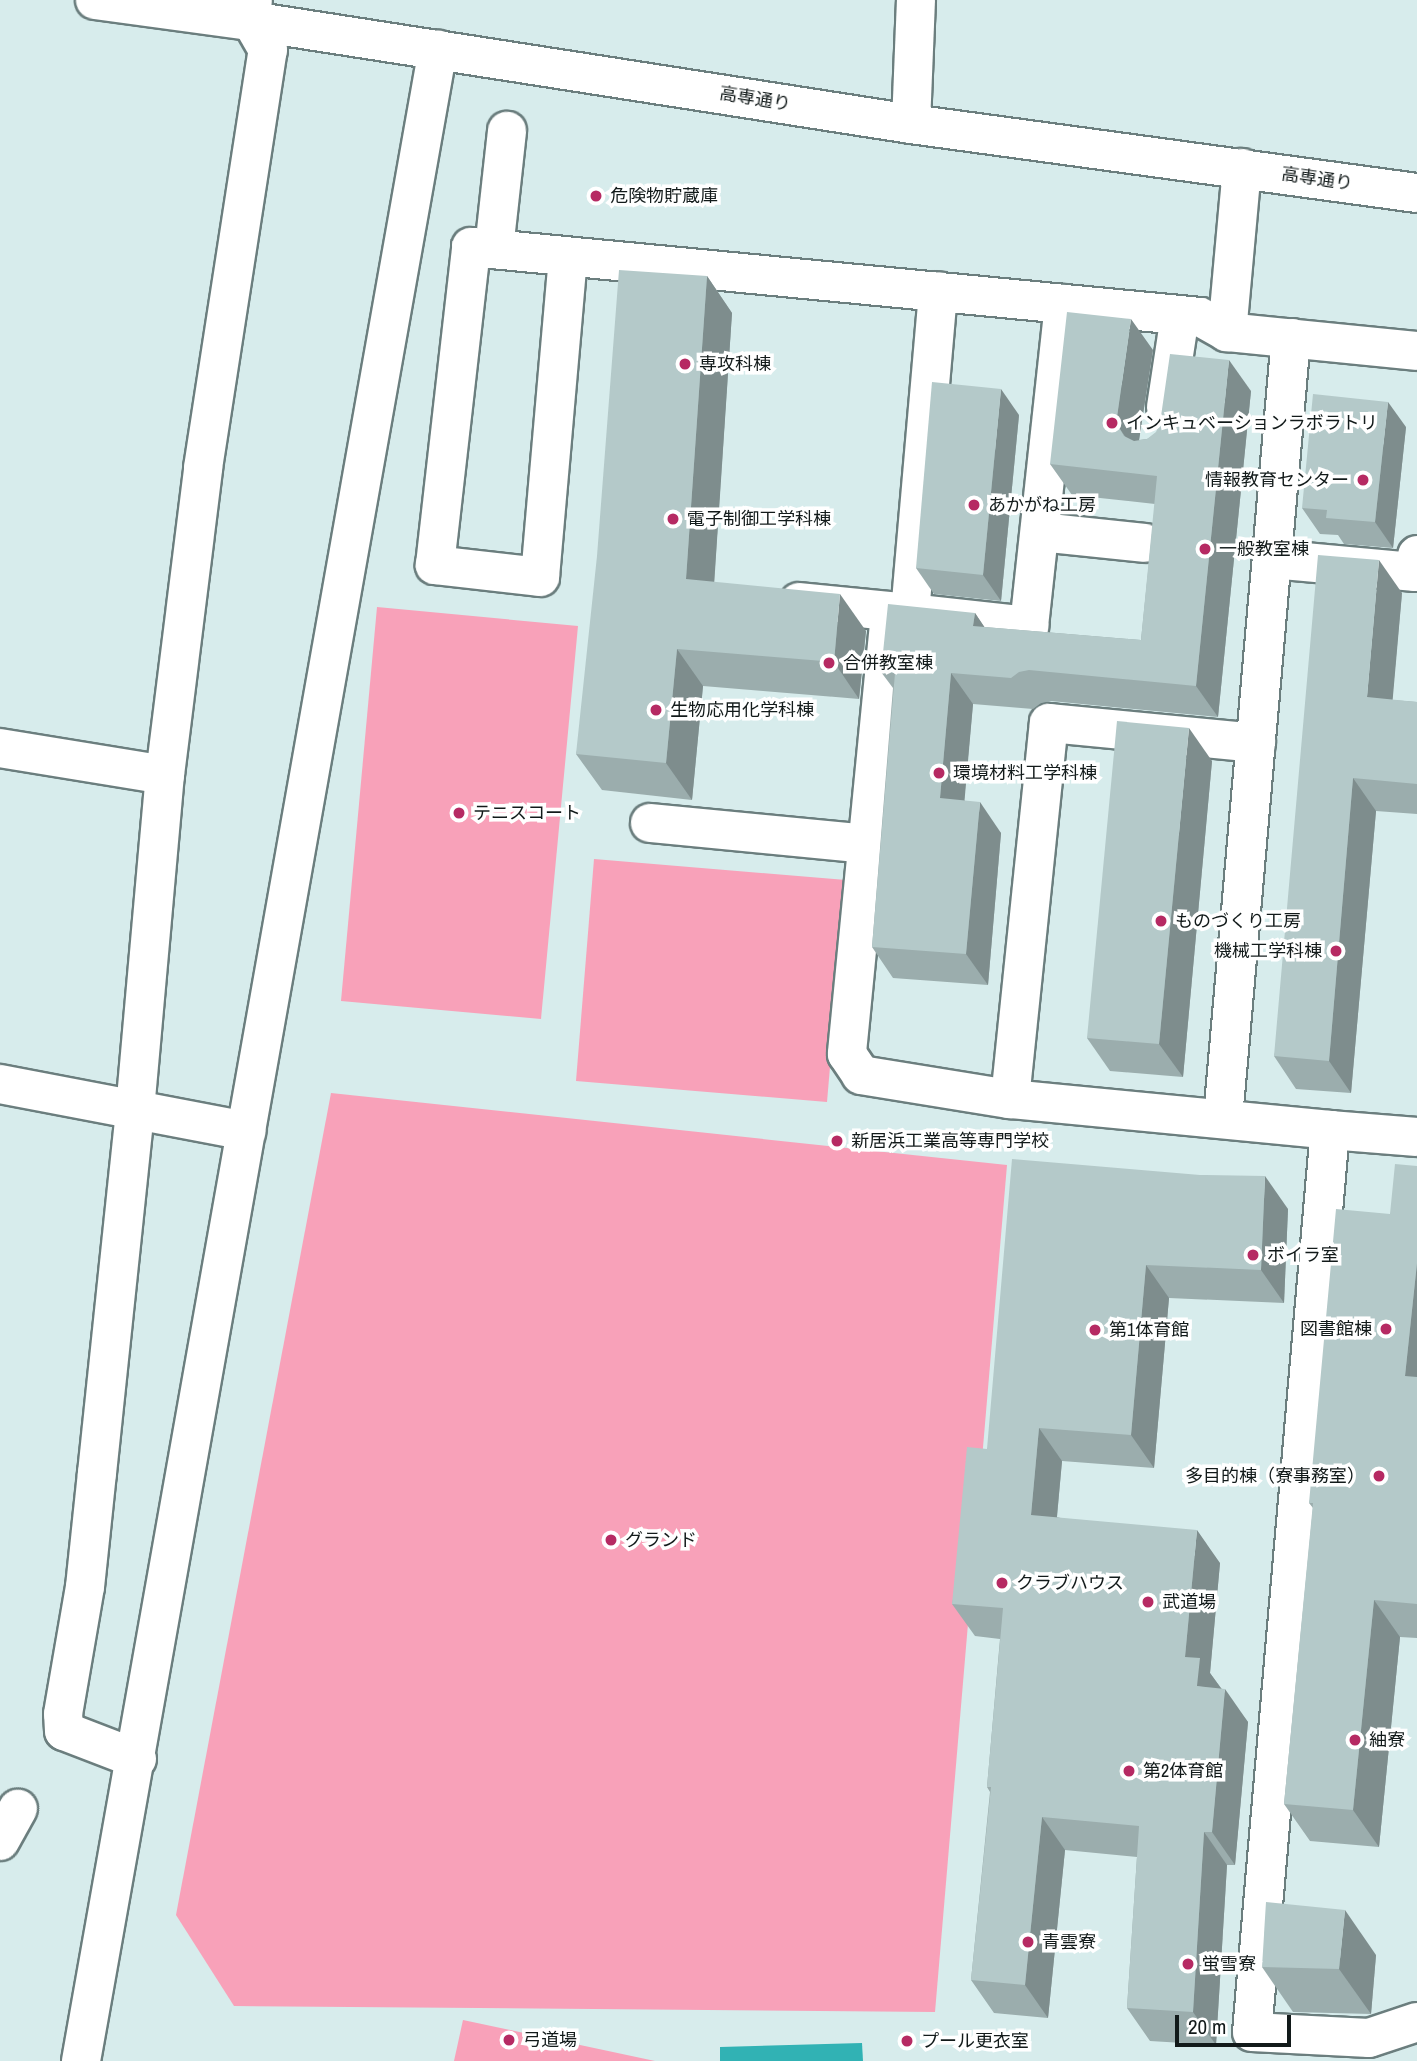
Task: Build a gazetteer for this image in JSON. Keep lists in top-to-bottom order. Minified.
{"streets":{"street":["高専通り"]},"places":["危険物貯蔵庫","専攻科棟","インキュベーションラボラトリ","情報教育センター","あかがね工房","電子制御工学科棟","一般教室棟","合併教室棟","生物応用化学科棟","環境材料工学科棟","テニスコート","ものづくり工房","機械工学科棟","新居浜工業高等専門学校","ボイラ室","図書館棟","第1体育館","多目的棟（寮事務室）","グランド","クラブハウス","武道場","紬寮","第2体育館","青雲寮","蛍雪寮","弓道場","プール更衣室"],"scale_bar":"20 m"}
